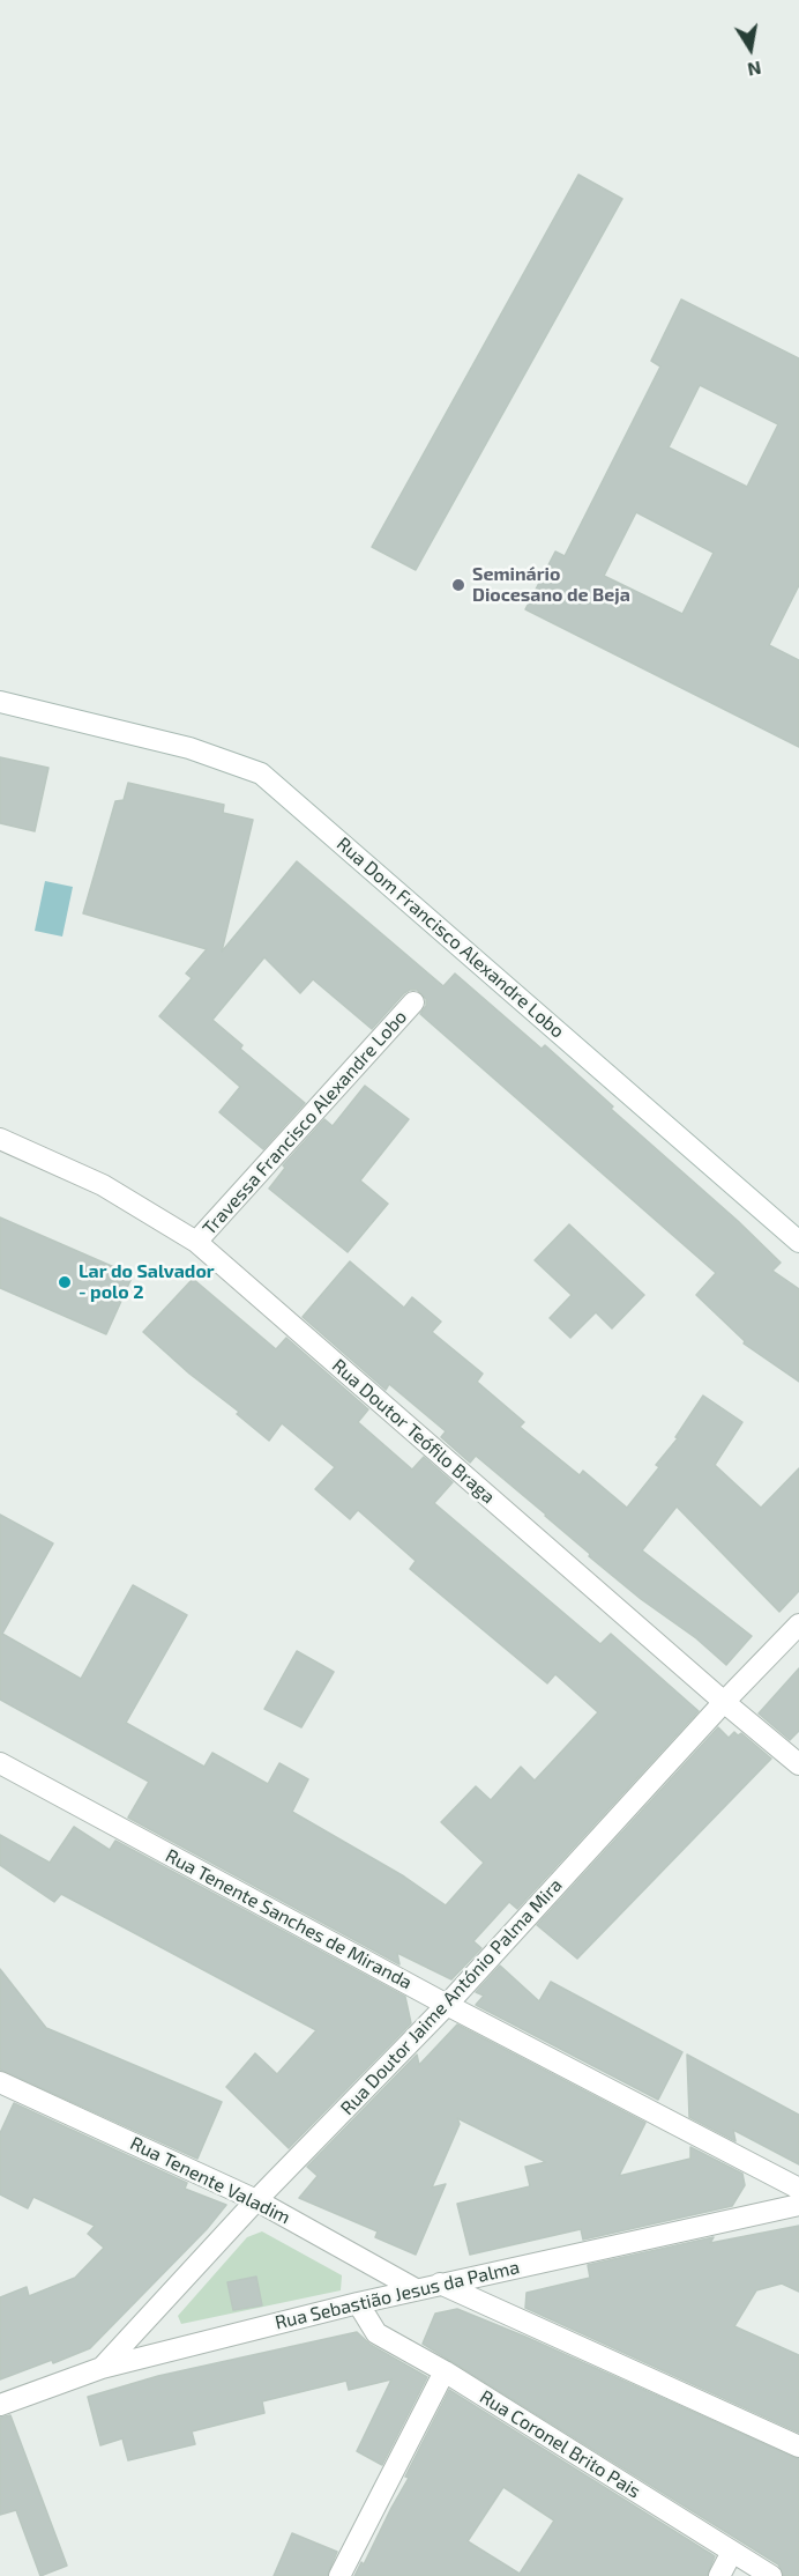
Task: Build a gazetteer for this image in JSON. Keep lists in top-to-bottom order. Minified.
{"streets":{"street":["Rua Dom Francisco Alexandre Lobo","Travessa Francisco Alexandre Lobo","Rua Doutor Teófilo Braga","Rua Tenente Sanches de Miranda","Rua Doutor Jaime António Palma Mira","Rua Tenente Valadim","Rua Sebastião Jesus da Palma","Rua Coronel Brito Pais"]},"crossings":[["Travessa Francisco Alexandre Lobo","Rua Doutor Teófilo Braga"],["Rua Doutor Teófilo Braga","Rua Doutor Jaime António Palma Mira"],["Rua Tenente Sanches de Miranda","Rua Doutor Jaime António Palma Mira"],["Rua Doutor Jaime António Palma Mira","Rua Tenente Valadim"],["Rua Doutor Jaime António Palma Mira","Rua Sebastião Jesus da Palma"],["Rua Tenente Valadim","Rua Sebastião Jesus da Palma"],["Rua Sebastião Jesus da Palma","Rua Coronel Brito Pais"]],"places":["Seminário Diocesano de Beja","Lar do Salvador - polo 2"],"north":"bottom"}
